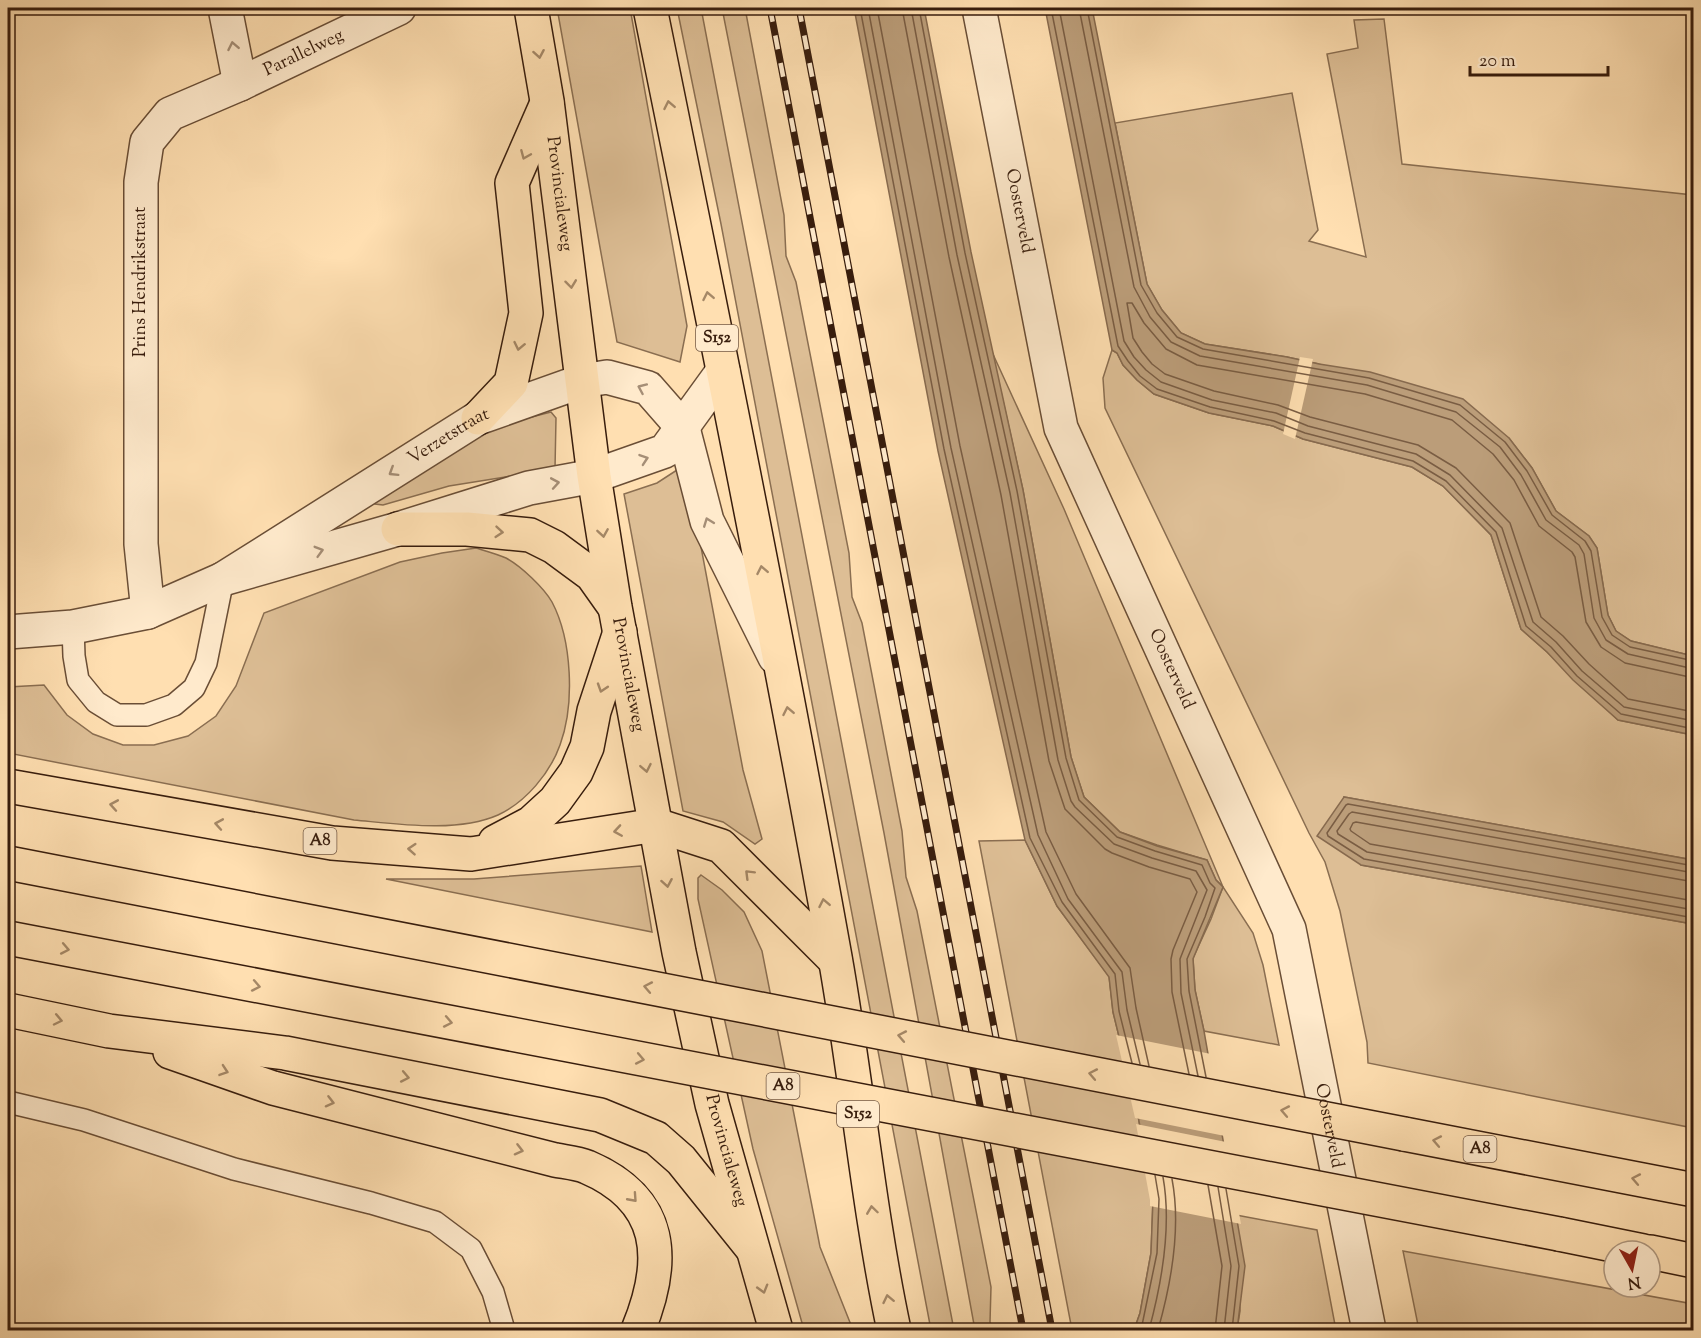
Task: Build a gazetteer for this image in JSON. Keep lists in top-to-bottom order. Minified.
{"streets":{"main road":["Provincialeweg","S152","A8"],"street":["Parallelweg","Oosterveld","Prins Hendrikstraat","Verzetstraat"]},"crossings":[["Parallelweg","Prins Hendrikstraat"],["Provincialeweg","Verzetstraat"],["Provincialeweg","A8"],["Prins Hendrikstraat","Verzetstraat"],["S152","Verzetstraat"],["S152","A8"]],"scale_bar":"20 m","north":"bottom"}
